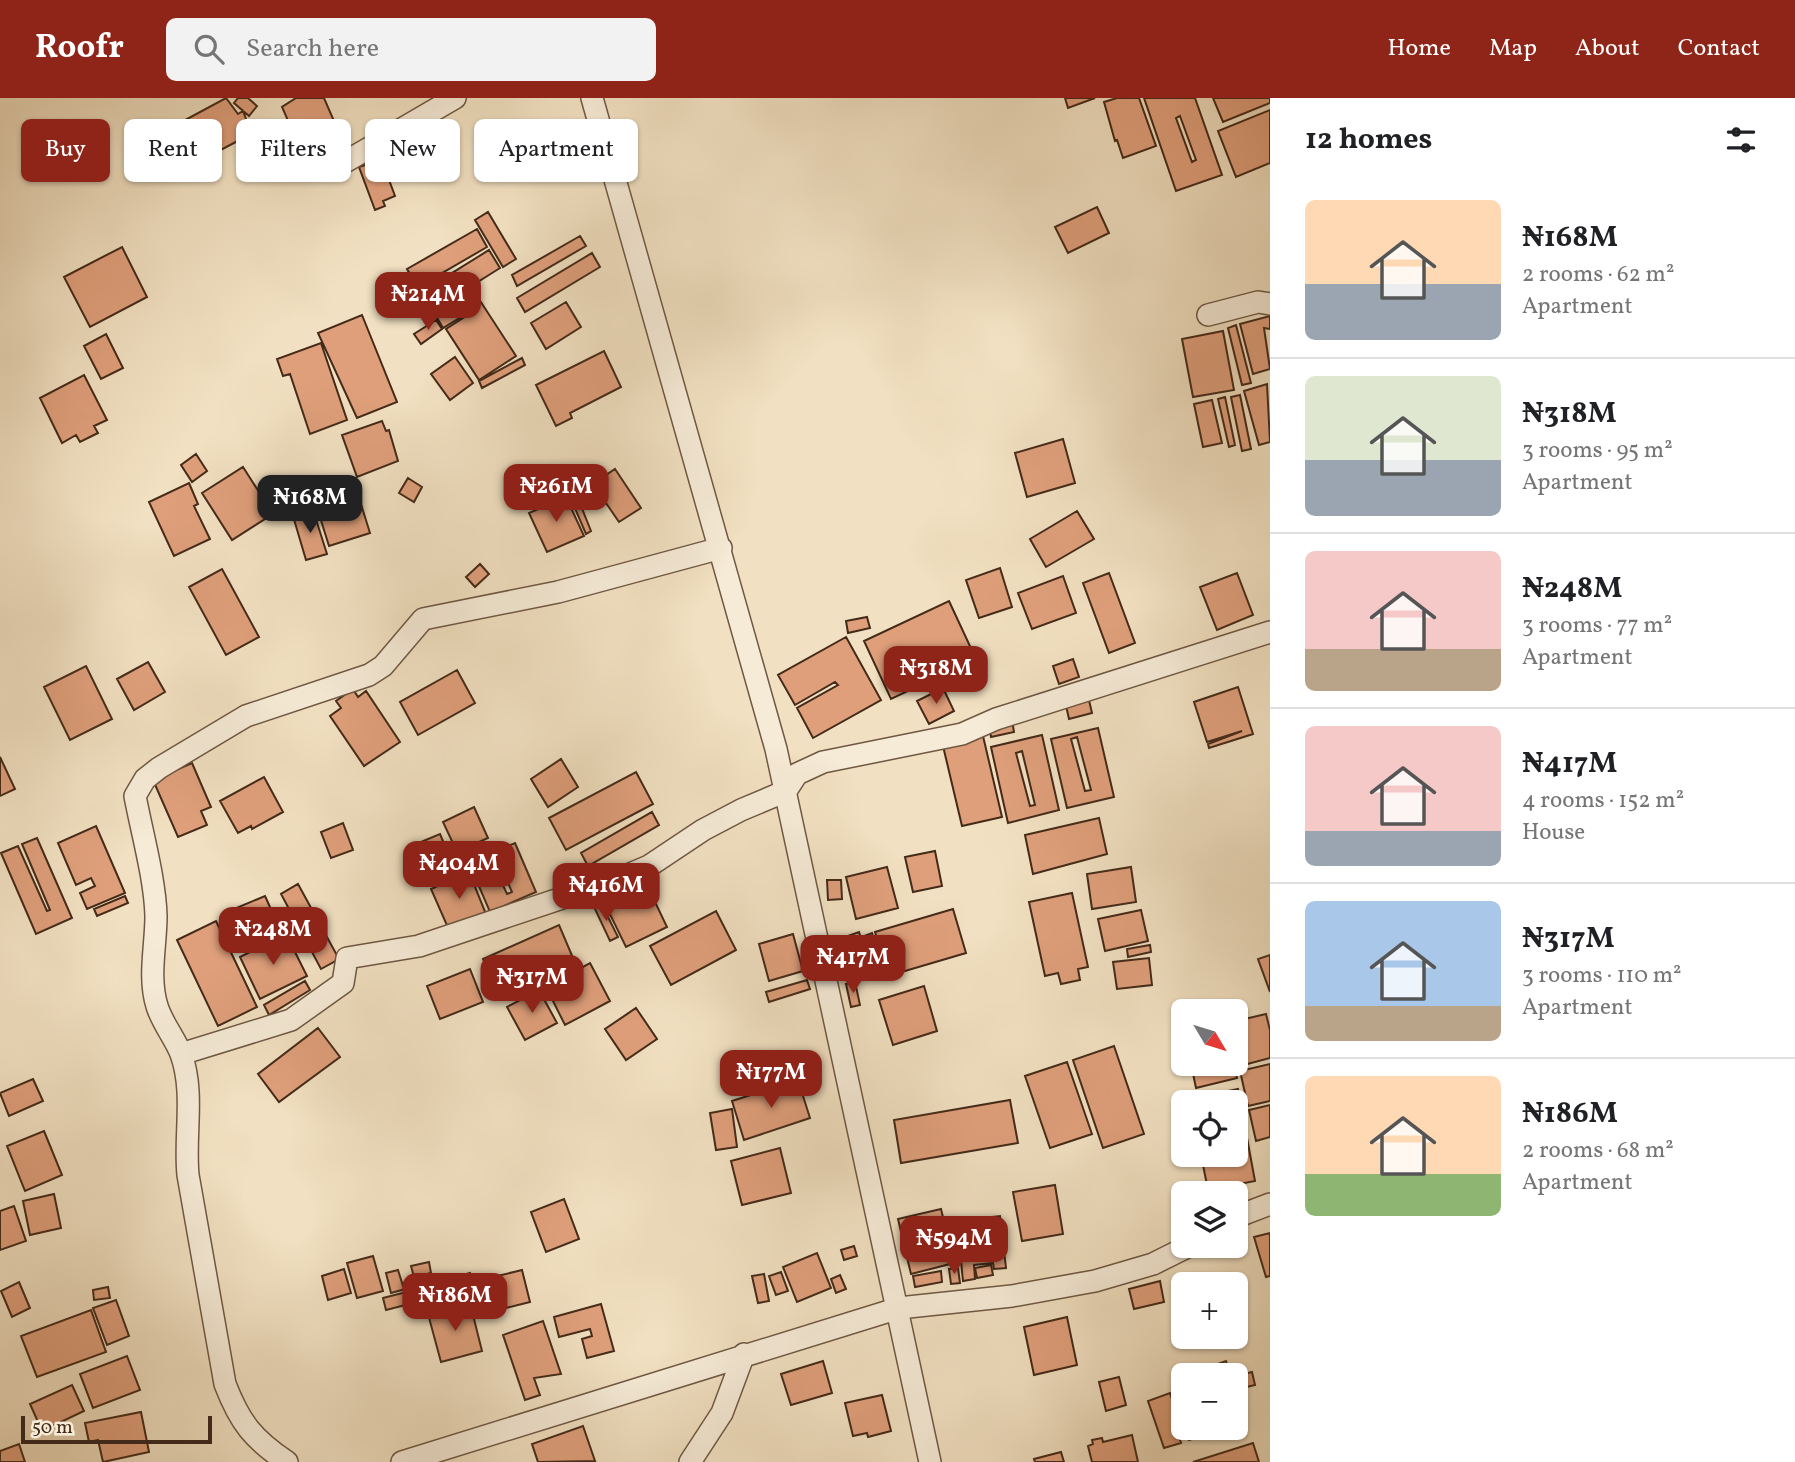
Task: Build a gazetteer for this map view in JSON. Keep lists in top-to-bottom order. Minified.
{"scale_bar":"50 m","north":"bottom right","page":{"header":"Roofr","search":"Search here","nav":["Home","Map","About","Contact"],"heading":"12 homes","chip":["Buy","Rent","Filters","New","Apartment"],"list":[{"name":"₦168M","note":"2 rooms · 62 m² · Apartment"},{"name":"₦318M","note":"3 rooms · 95 m² · Apartment"},{"name":"₦248M","note":"3 rooms · 77 m² · Apartment"},{"name":"₦417M","note":"4 rooms · 152 m² · House"},{"name":"₦317M","note":"3 rooms · 110 m² · Apartment"},{"name":"₦186M","note":"2 rooms · 68 m² · Apartment"}],"price":["₦214M","₦261M","₦168M","₦318M","₦404M","₦416M","₦248M","₦417M","₦317M","₦177M","₦594M","₦186M"],"map_buttons":["+","−"],"scale":"50 m"}}
